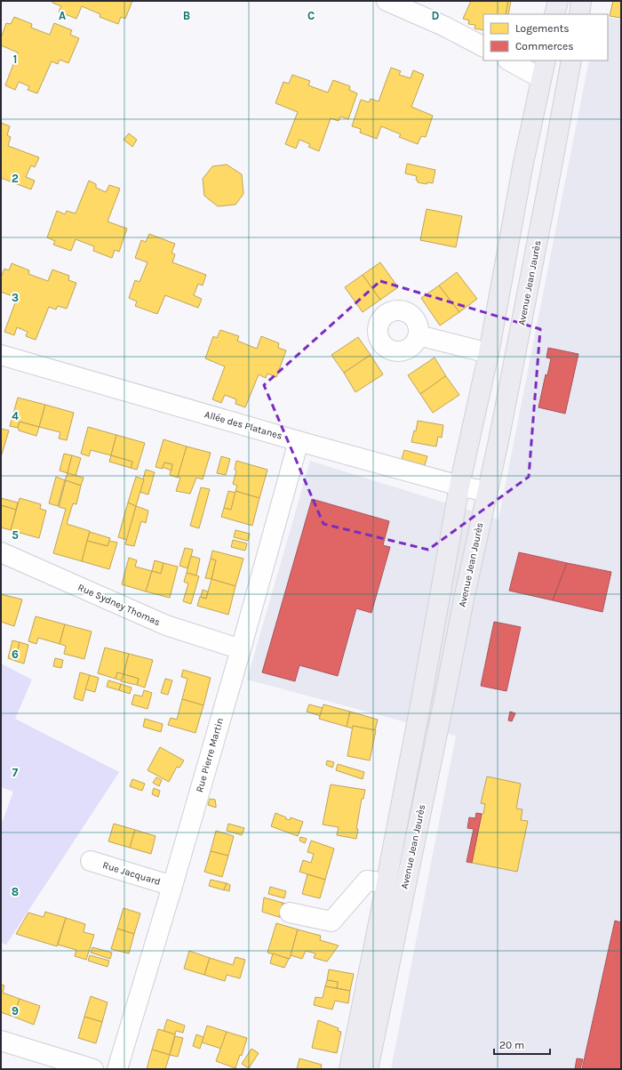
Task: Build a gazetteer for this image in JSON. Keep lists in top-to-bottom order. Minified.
{"streets":{"main road":["Avenue Jean Jaurès"],"street":["Allée des Platanes","Rue Sydney Thomas","Rue Pierre Martin","Rue Jacquard"]},"crossings":[["Avenue Jean Jaurès","Allée des Platanes"],["Allée des Platanes","Rue Pierre Martin"],["Rue Sydney Thomas","Rue Pierre Martin"],["Rue Pierre Martin","Rue Jacquard"]],"legend":["Logements","Commerces"],"scale_bar":"20 m","grid":{"columns":["A","B","C","D"],"rows":["1","2","3","4","5","6","7","8","9"]}}
